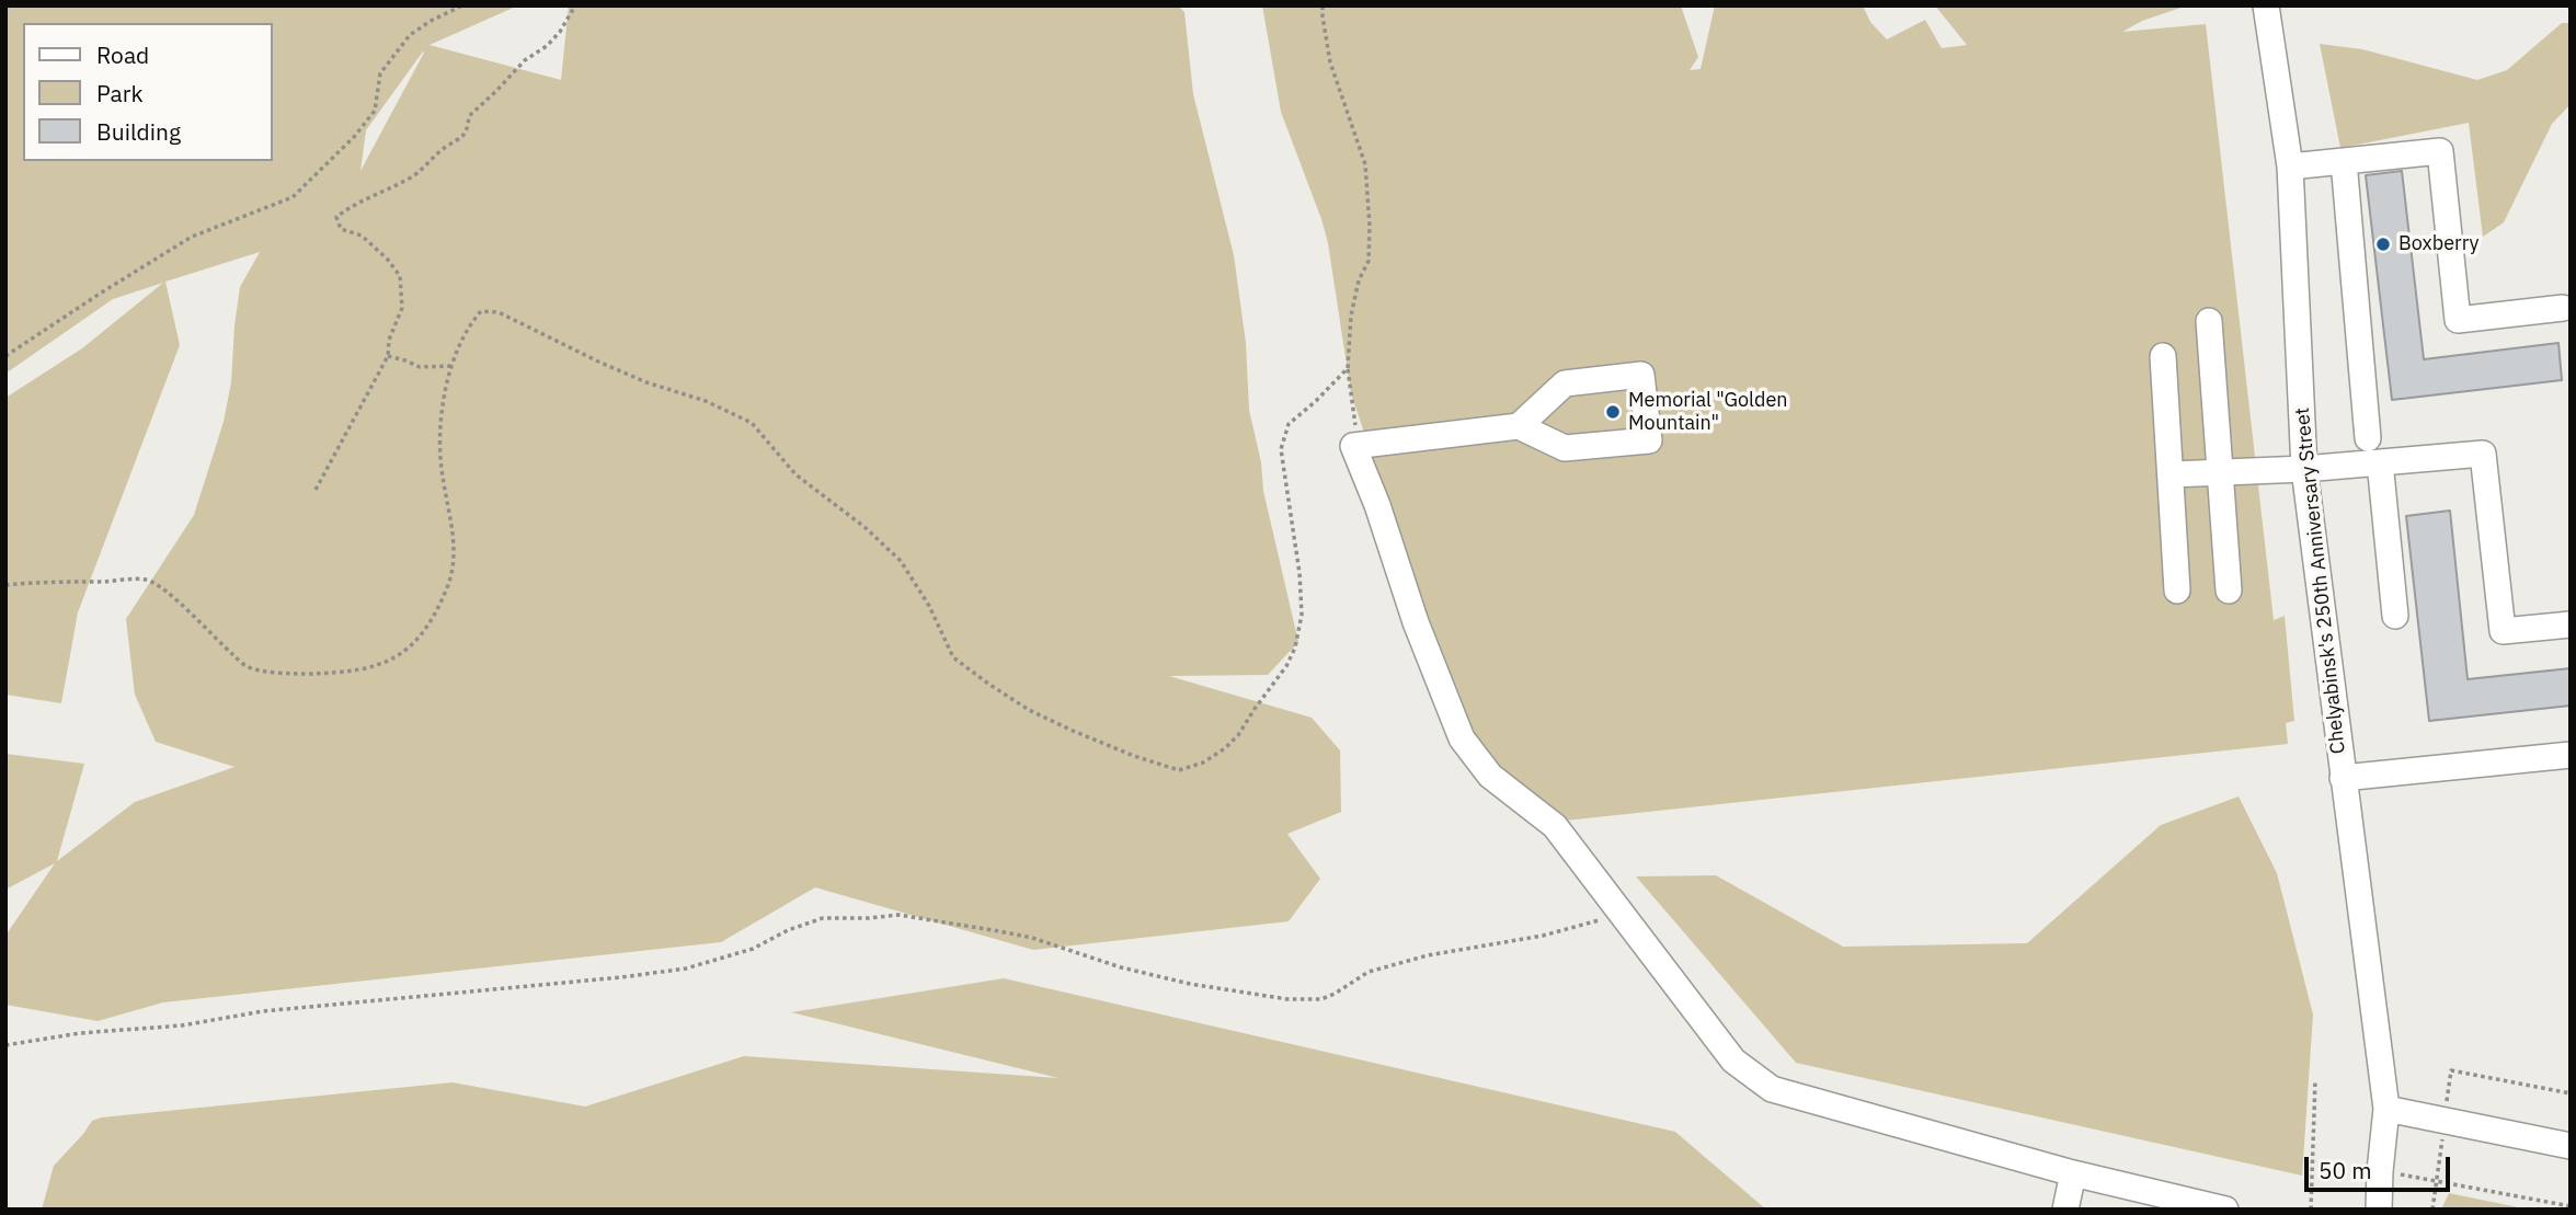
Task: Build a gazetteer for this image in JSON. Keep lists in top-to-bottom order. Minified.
{"streets":{"street":["Chelyabinsk's 250th Anniversary Street"]},"places":["Boxberry","Memorial \"Golden Mountain\""],"legend":["Road","Park","Building"],"scale_bar":"50 m"}
